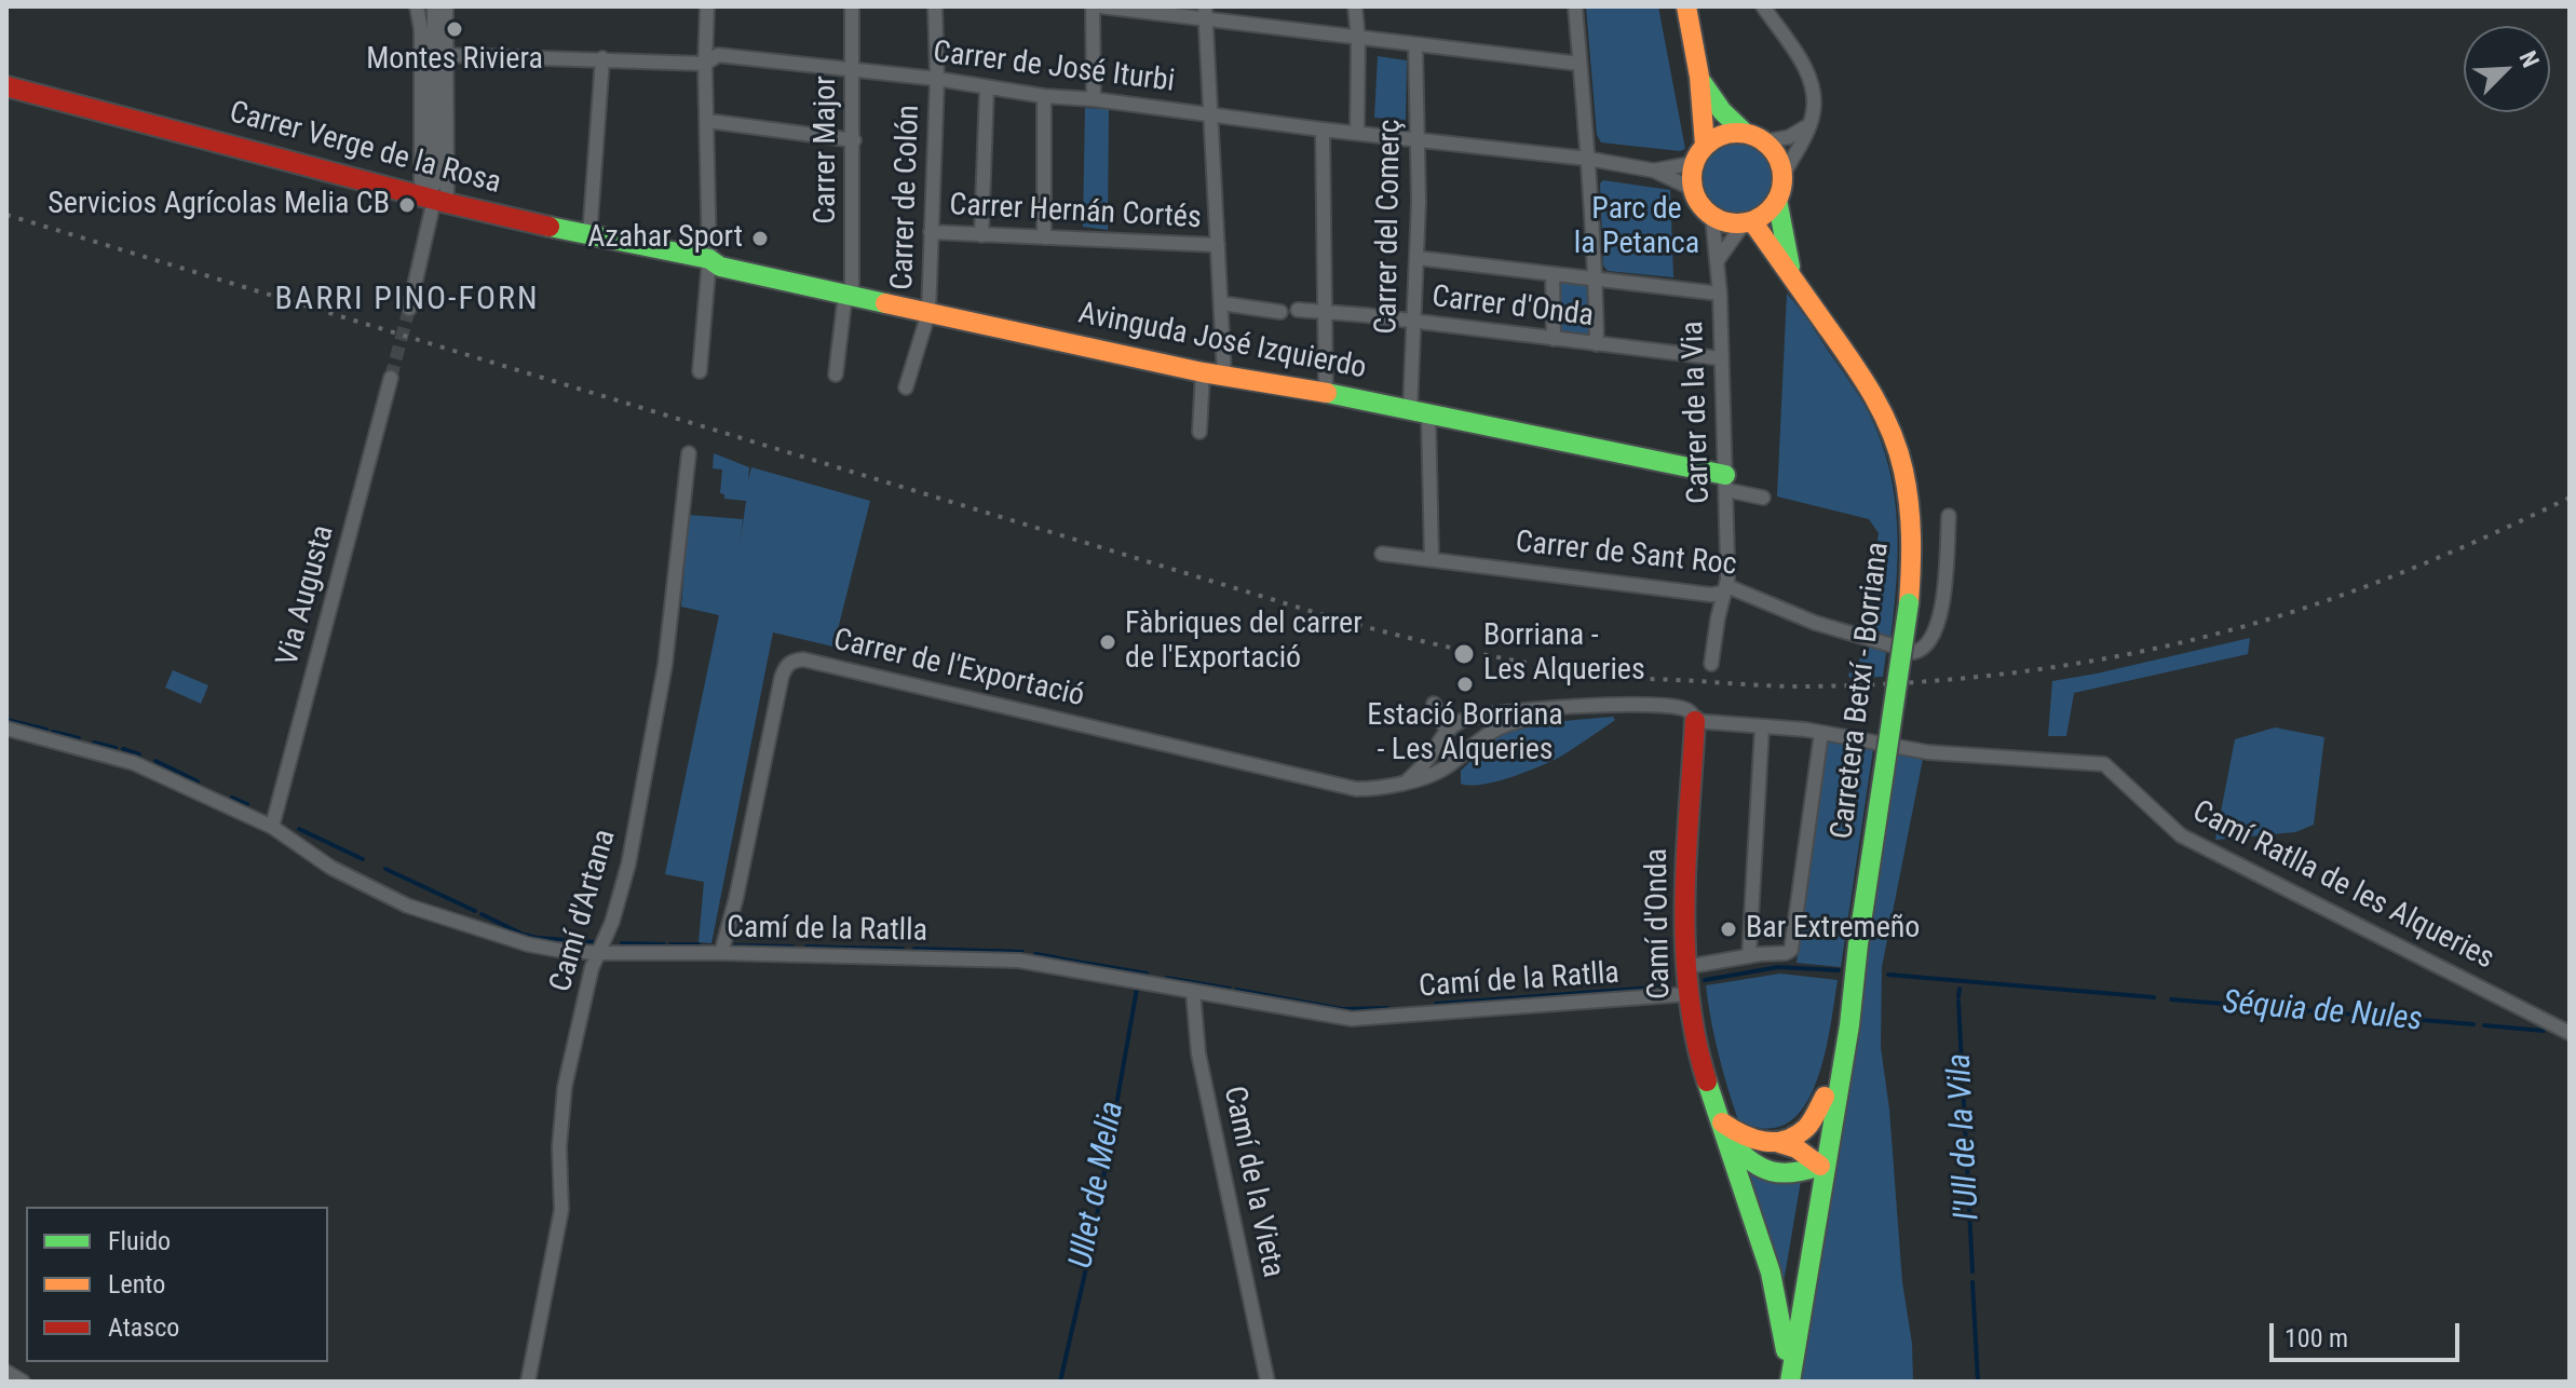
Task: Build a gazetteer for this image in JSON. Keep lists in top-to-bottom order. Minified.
{"streets":{"street":["Carrer de José Iturbi","Carrer Verge de la Rosa","Carrer Major","Carrer de Colón","Carrer Hernán Cortés","Carrer del Comerç","Carrer d'Onda","Avinguda José Izquierdo","Carrer de la Via","Carrer de Sant Roc","Via Augusta","Carrer de l'Exportació","Carretera Betxí - Borriana","Camí Ratlla de les Alqueries","Camí d'Artana","Camí d'Onda","Camí de la Ratlla","Camí de la Vieta"]},"crossings":[["Carrer de José Iturbi","Carrer Major"],["Carrer de José Iturbi","Carrer de Colón"],["Carrer de José Iturbi","Carrer del Comerç"],["Carrer de José Iturbi","Carrer de la Via"],["Carrer de José Iturbi","Carretera Betxí - Borriana"],["Carrer Verge de la Rosa","Avinguda José Izquierdo"],["Carrer Major","Avinguda José Izquierdo"],["Carrer de Colón","Carrer Hernán Cortés"],["Carrer de Colón","Avinguda José Izquierdo"],["Carrer del Comerç","Carrer d'Onda"],["Carrer del Comerç","Avinguda José Izquierdo"],["Carrer del Comerç","Carrer de Sant Roc"],["Carrer d'Onda","Carrer de la Via"],["Avinguda José Izquierdo","Carrer de la Via"],["Carrer de la Via","Carrer de Sant Roc"],["Carrer de la Via","Carretera Betxí - Borriana"],["Via Augusta","Camí de la Ratlla"],["Carrer de l'Exportació","Camí de la Ratlla"],["Carretera Betxí - Borriana","Camí d'Onda"],["Camí Ratlla de les Alqueries","Camí d'Onda"],["Camí d'Artana","Camí de la Ratlla"],["Camí d'Onda","Camí de la Ratlla"],["Camí de la Ratlla","Camí de la Vieta"]],"districts":["BARRI PINO-FORN"],"water":["Séquia de Nules","l'Ull de la Vila","Ullet de Melia"],"parks":["Parc de la Petanca"],"places":["Montes Riviera","Servicios Agrícolas Melia CB","Azahar Sport","Fàbriques del carrer de l'Exportació","Borriana - Les Alqueries","Estació Borriana - Les Alqueries","Bar Extremeño"],"legend":["Fluido","Lento","Atasco"],"scale_bar":"100 m","north":"top right"}
